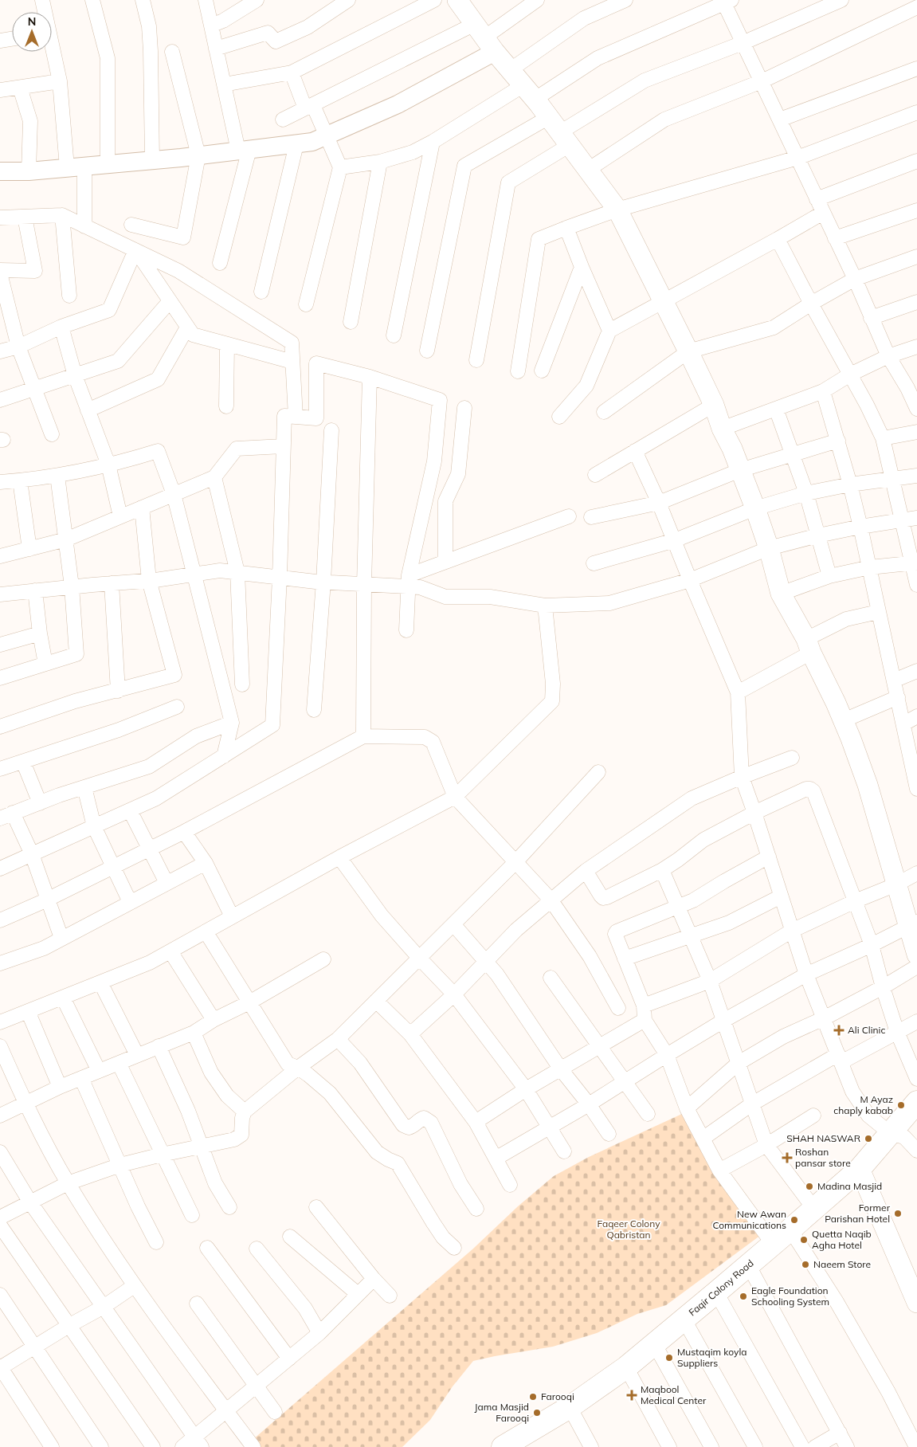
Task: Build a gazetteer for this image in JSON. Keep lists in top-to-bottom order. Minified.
{"streets":{"main road":["Faqir Colony Road"]},"parks":["Faqeer Colony Qabristan"],"places":{"health":["Ali Clinic","Roshan pansar store","Maqbool Medical Center"],"other":["M Ayaz chaply kabab","SHAH NASWAR","Madina Masjid","Former Parishan Hotel","New Awan Communications","Quetta Naqib Agha Hotel","Naeem Store","Eagle Foundation Schooling System","Mustaqim koyla Suppliers","Farooqi","Jama Masjid Farooqi"]},"north":"top"}
